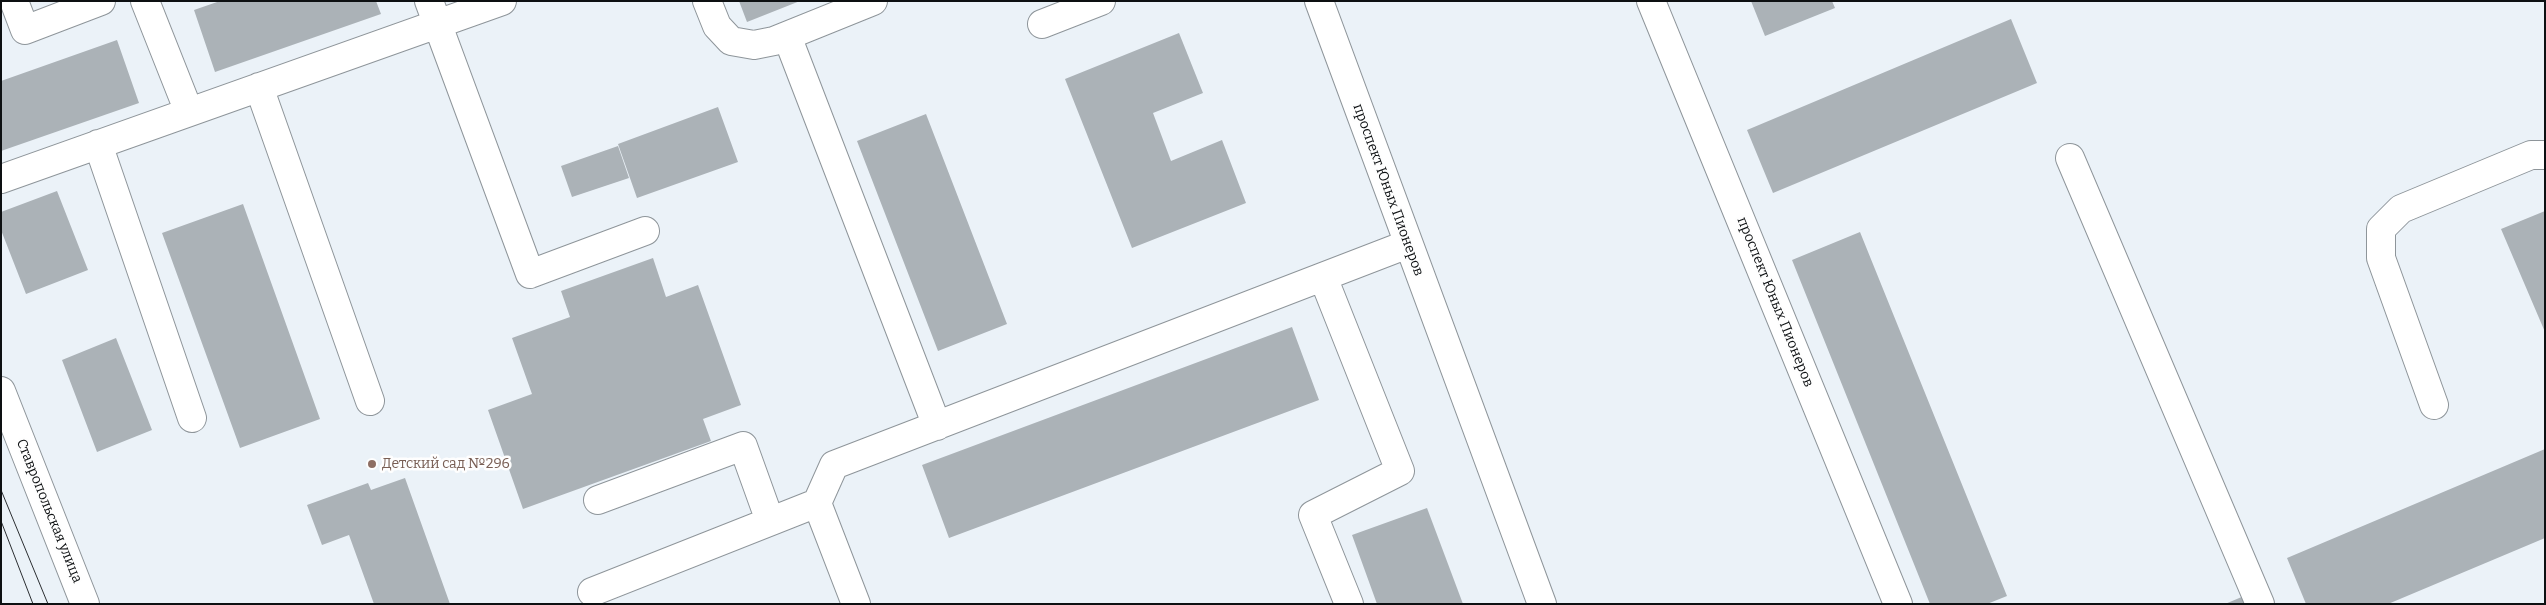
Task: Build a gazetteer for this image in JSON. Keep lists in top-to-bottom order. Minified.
{"streets":{"street":["проспект Юных Пионеров","Ставропольская улица"]},"places":["Детский сад №296"]}
